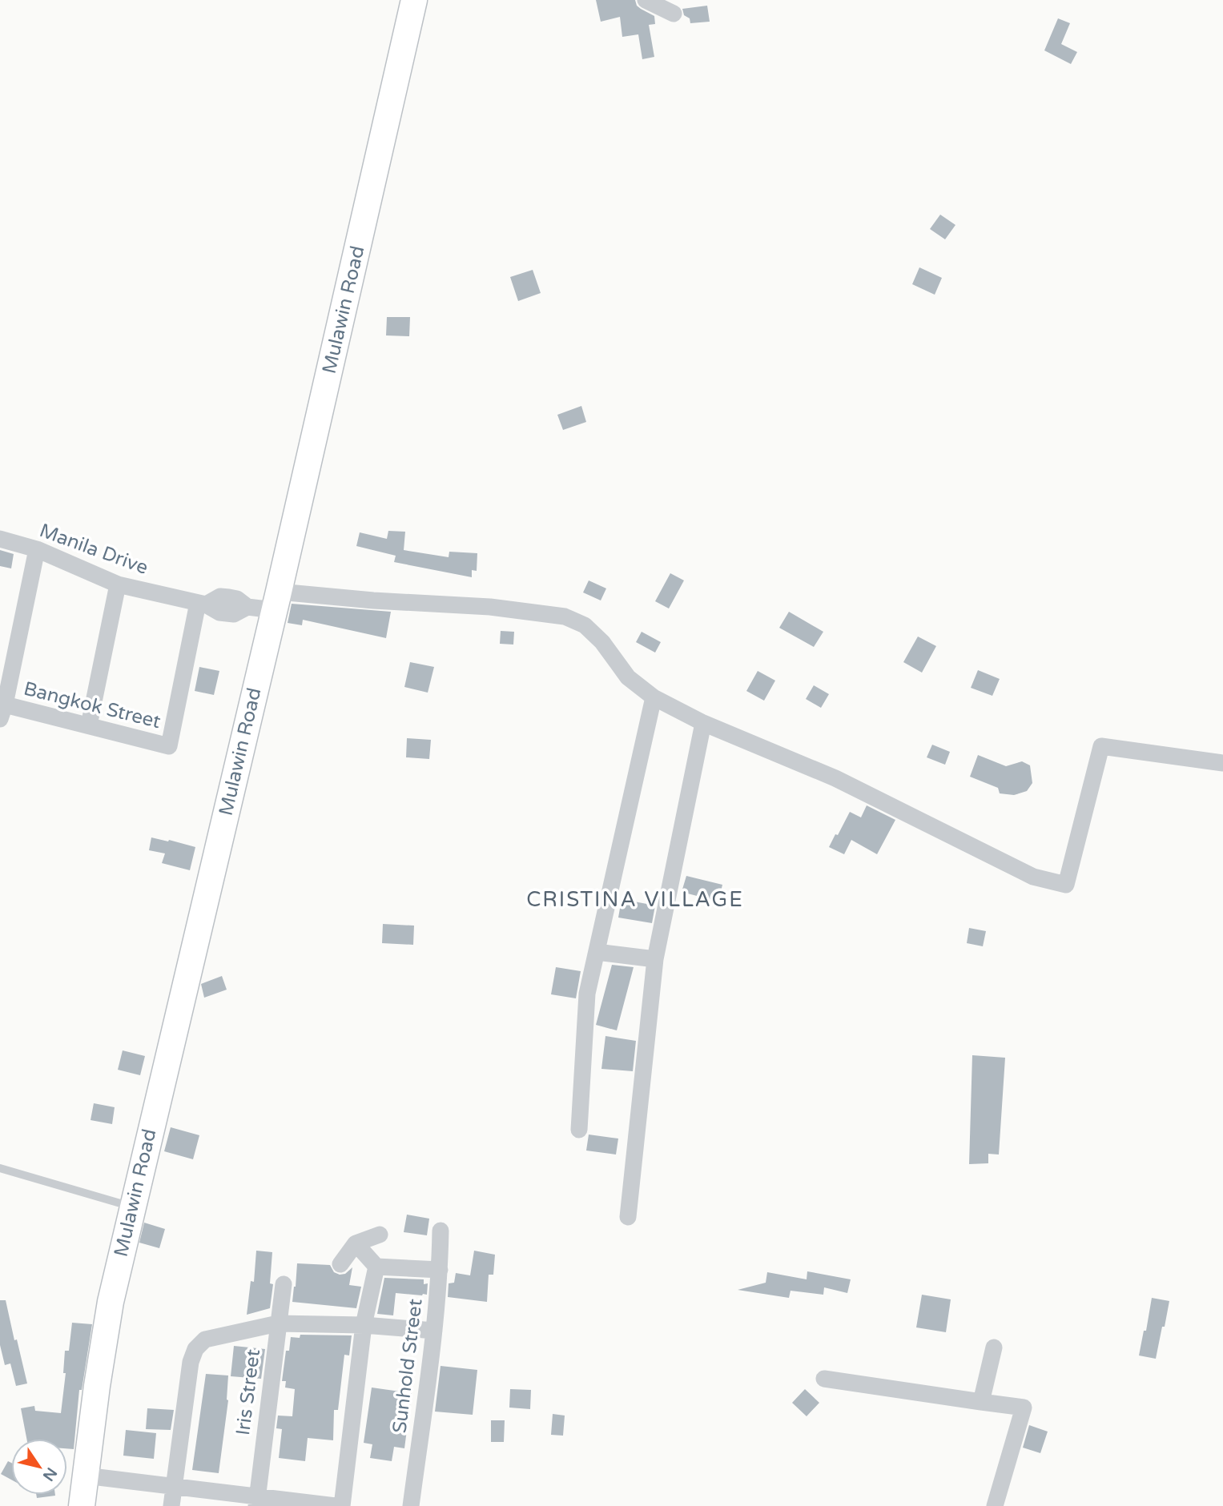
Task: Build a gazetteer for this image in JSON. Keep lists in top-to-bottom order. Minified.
{"streets":{"main road":["Mulawin Road"],"street":["Manila Drive","Bangkok Street","Sunhold Street","Iris Street"]},"crossings":[["Mulawin Road","Manila Drive"],["Manila Drive","Bangkok Street"]],"districts":["CRISTINA VILLAGE"],"north":"bottom right"}
